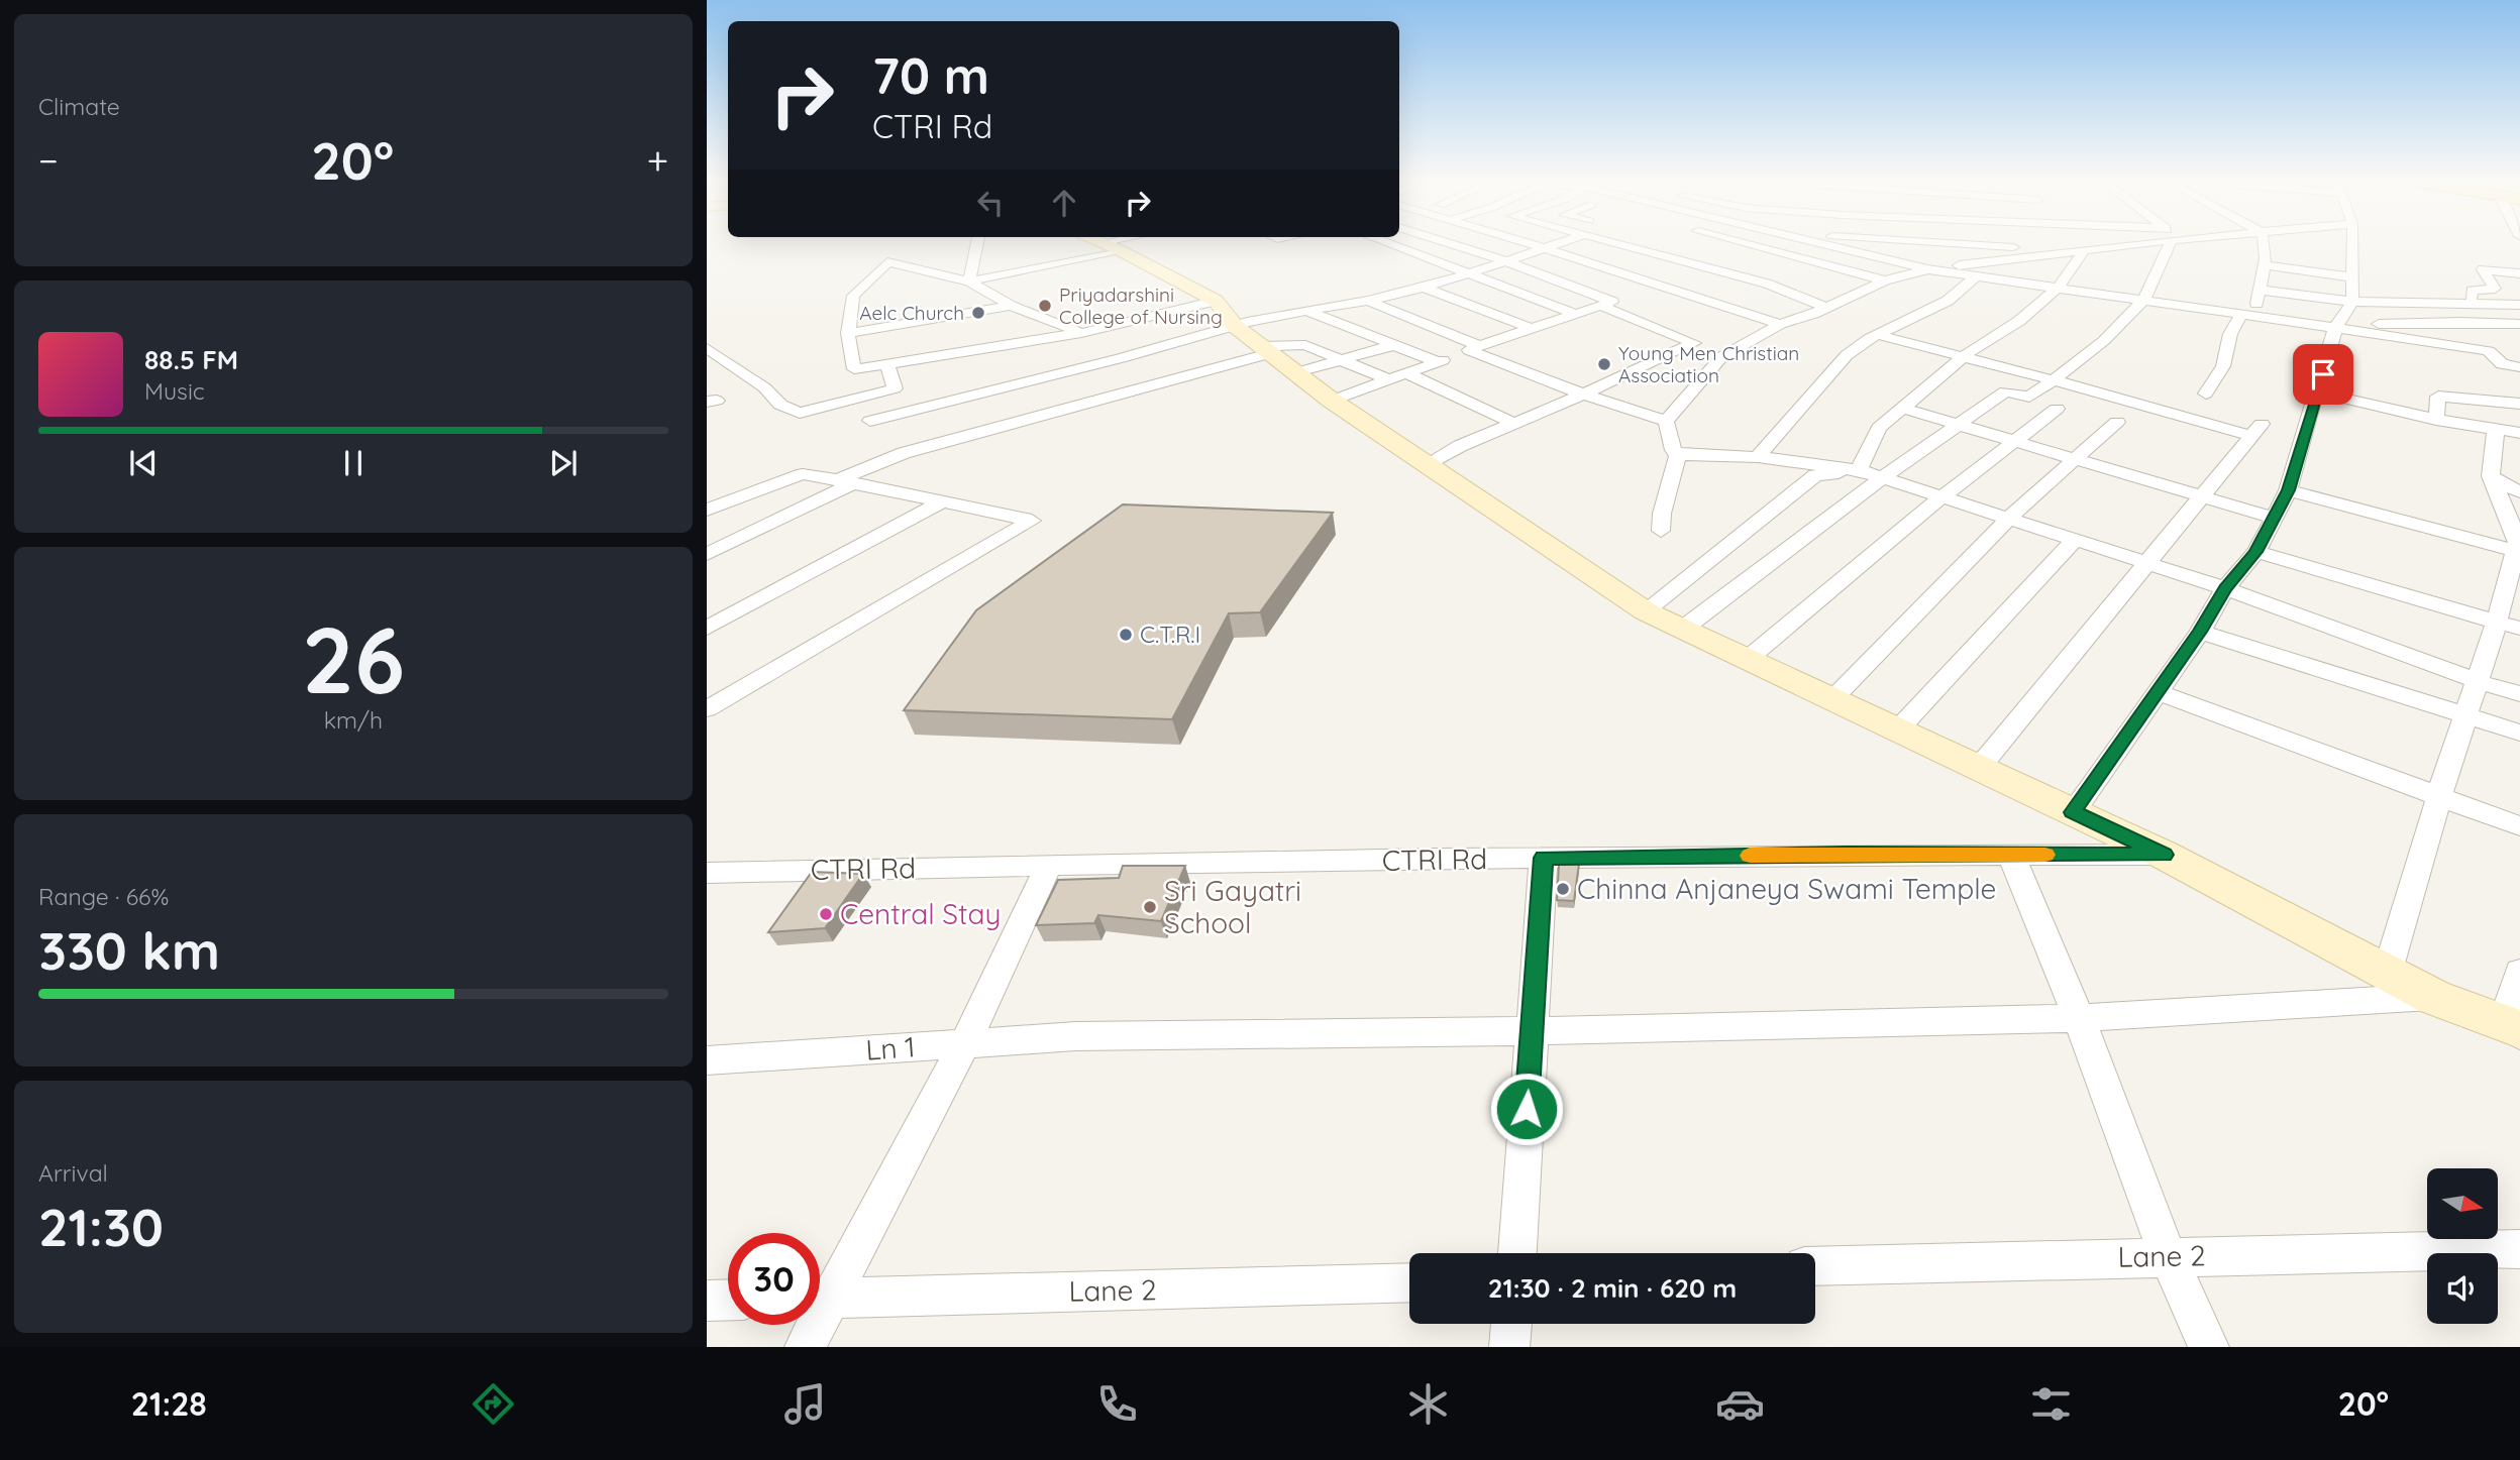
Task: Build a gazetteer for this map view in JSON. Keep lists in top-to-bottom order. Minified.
{"streets":{"street":["CTRI Rd","Ln 1","Lane 2"]},"places":["Priyadarshini College of Nursing","Aelc Church","Young Men Christian Association","C.T.R.I","Chinna Anjaneya Swami Temple","Sri Gayatri School","Central Stay"],"north":"right","page":{"tile":["Climate",["26","km/h"],["Range · 66%","330 km"],["Arrival","21:30"]],"turn":["70 m","CTRI Rd"],"heat":["−","20°","+"],"song":["88.5 FM","Music"],"limit":"30","trip":"21:30 · 2 min · 620 m","tabs":["21:28","20°"]}}
